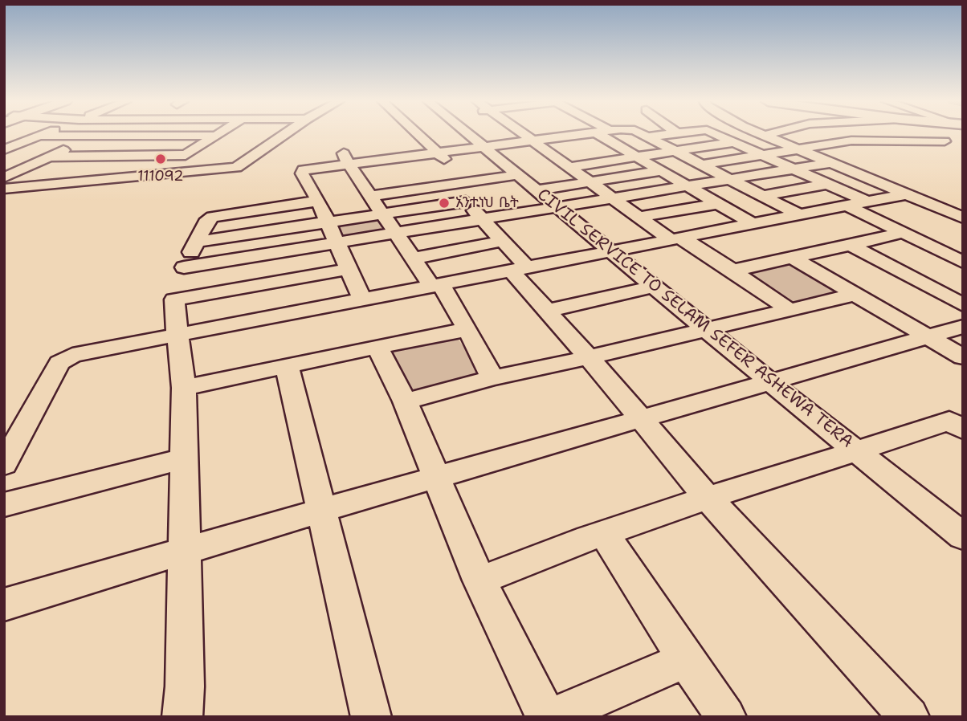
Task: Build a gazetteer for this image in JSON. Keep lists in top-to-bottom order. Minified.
{"streets":{"street":["CIVIL SERVICE TO SELAM SEFER ASHEWA TERA"]},"places":["111092","አንተነህ ቤት"]}
